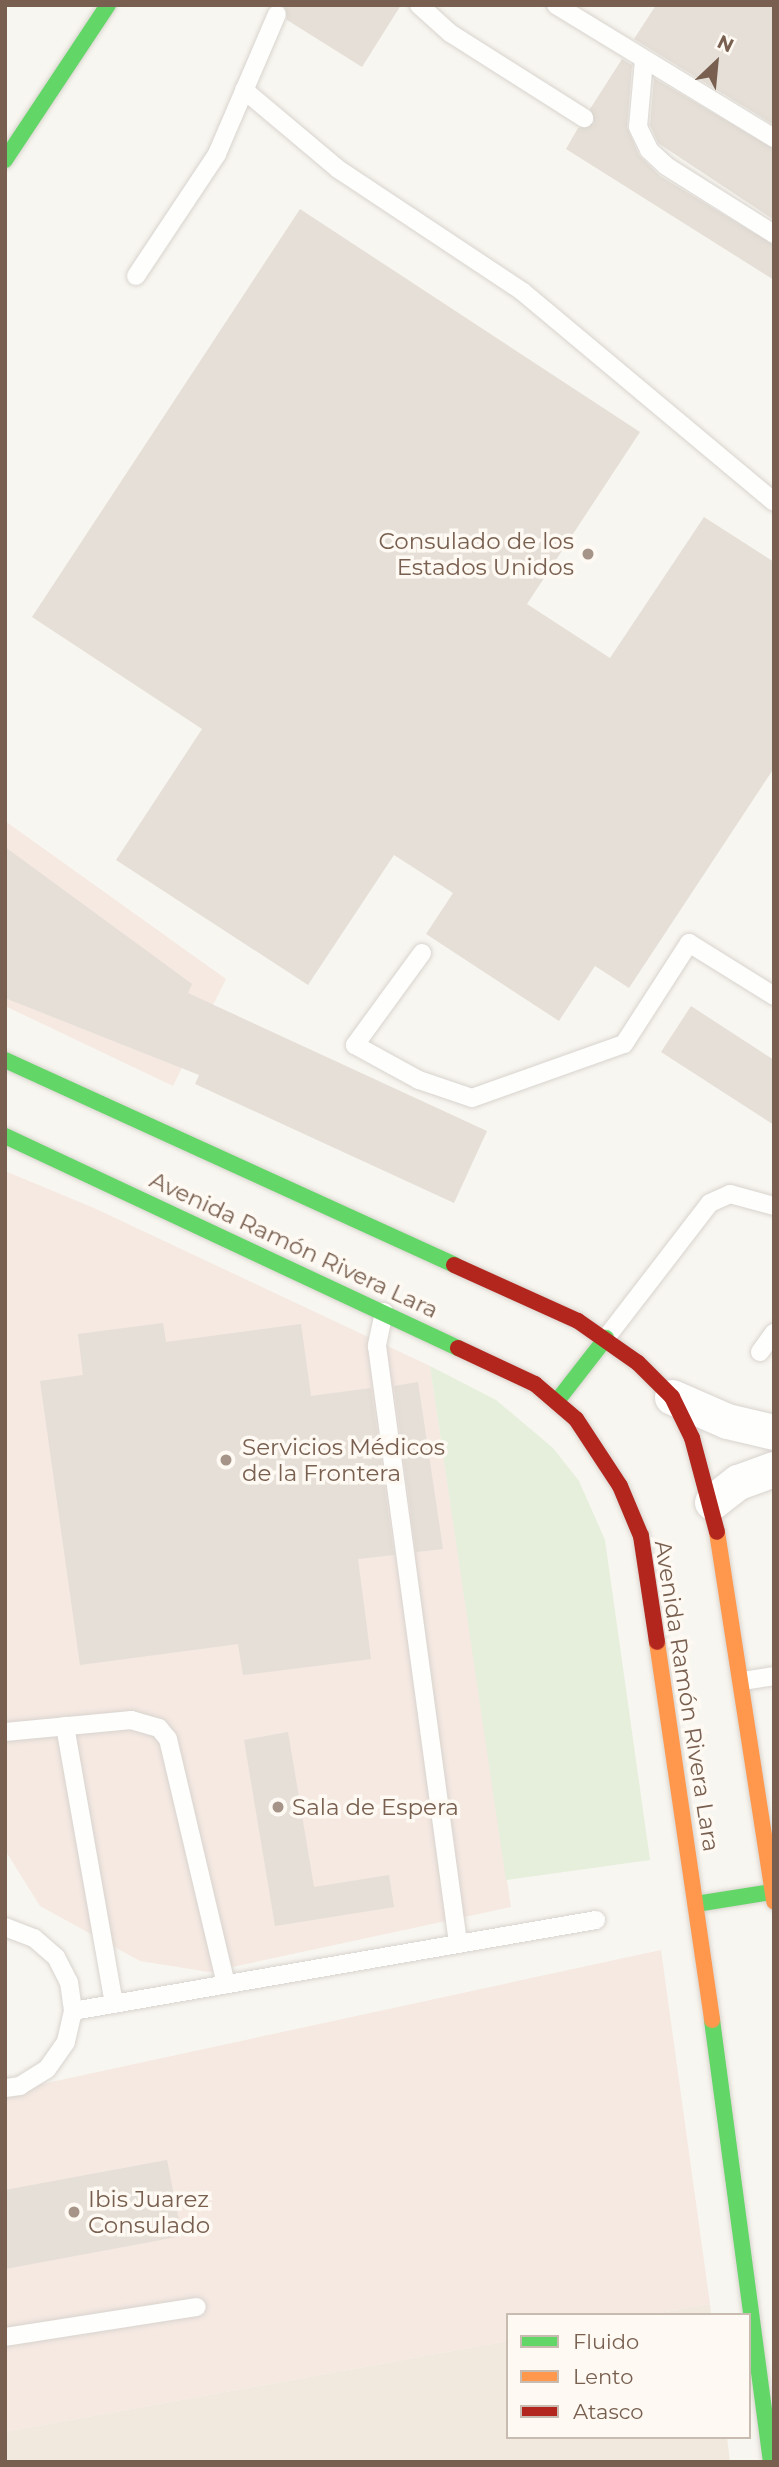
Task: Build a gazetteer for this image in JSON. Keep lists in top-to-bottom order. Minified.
{"streets":{"street":["Avenida Ramón Rivera Lara"]},"places":["Consulado de los Estados Unidos","Servicios Médicos de la Frontera","Sala de Espera","Ibis Juarez Consulado"],"legend":["Fluido","Lento","Atasco"],"north":"top right"}
